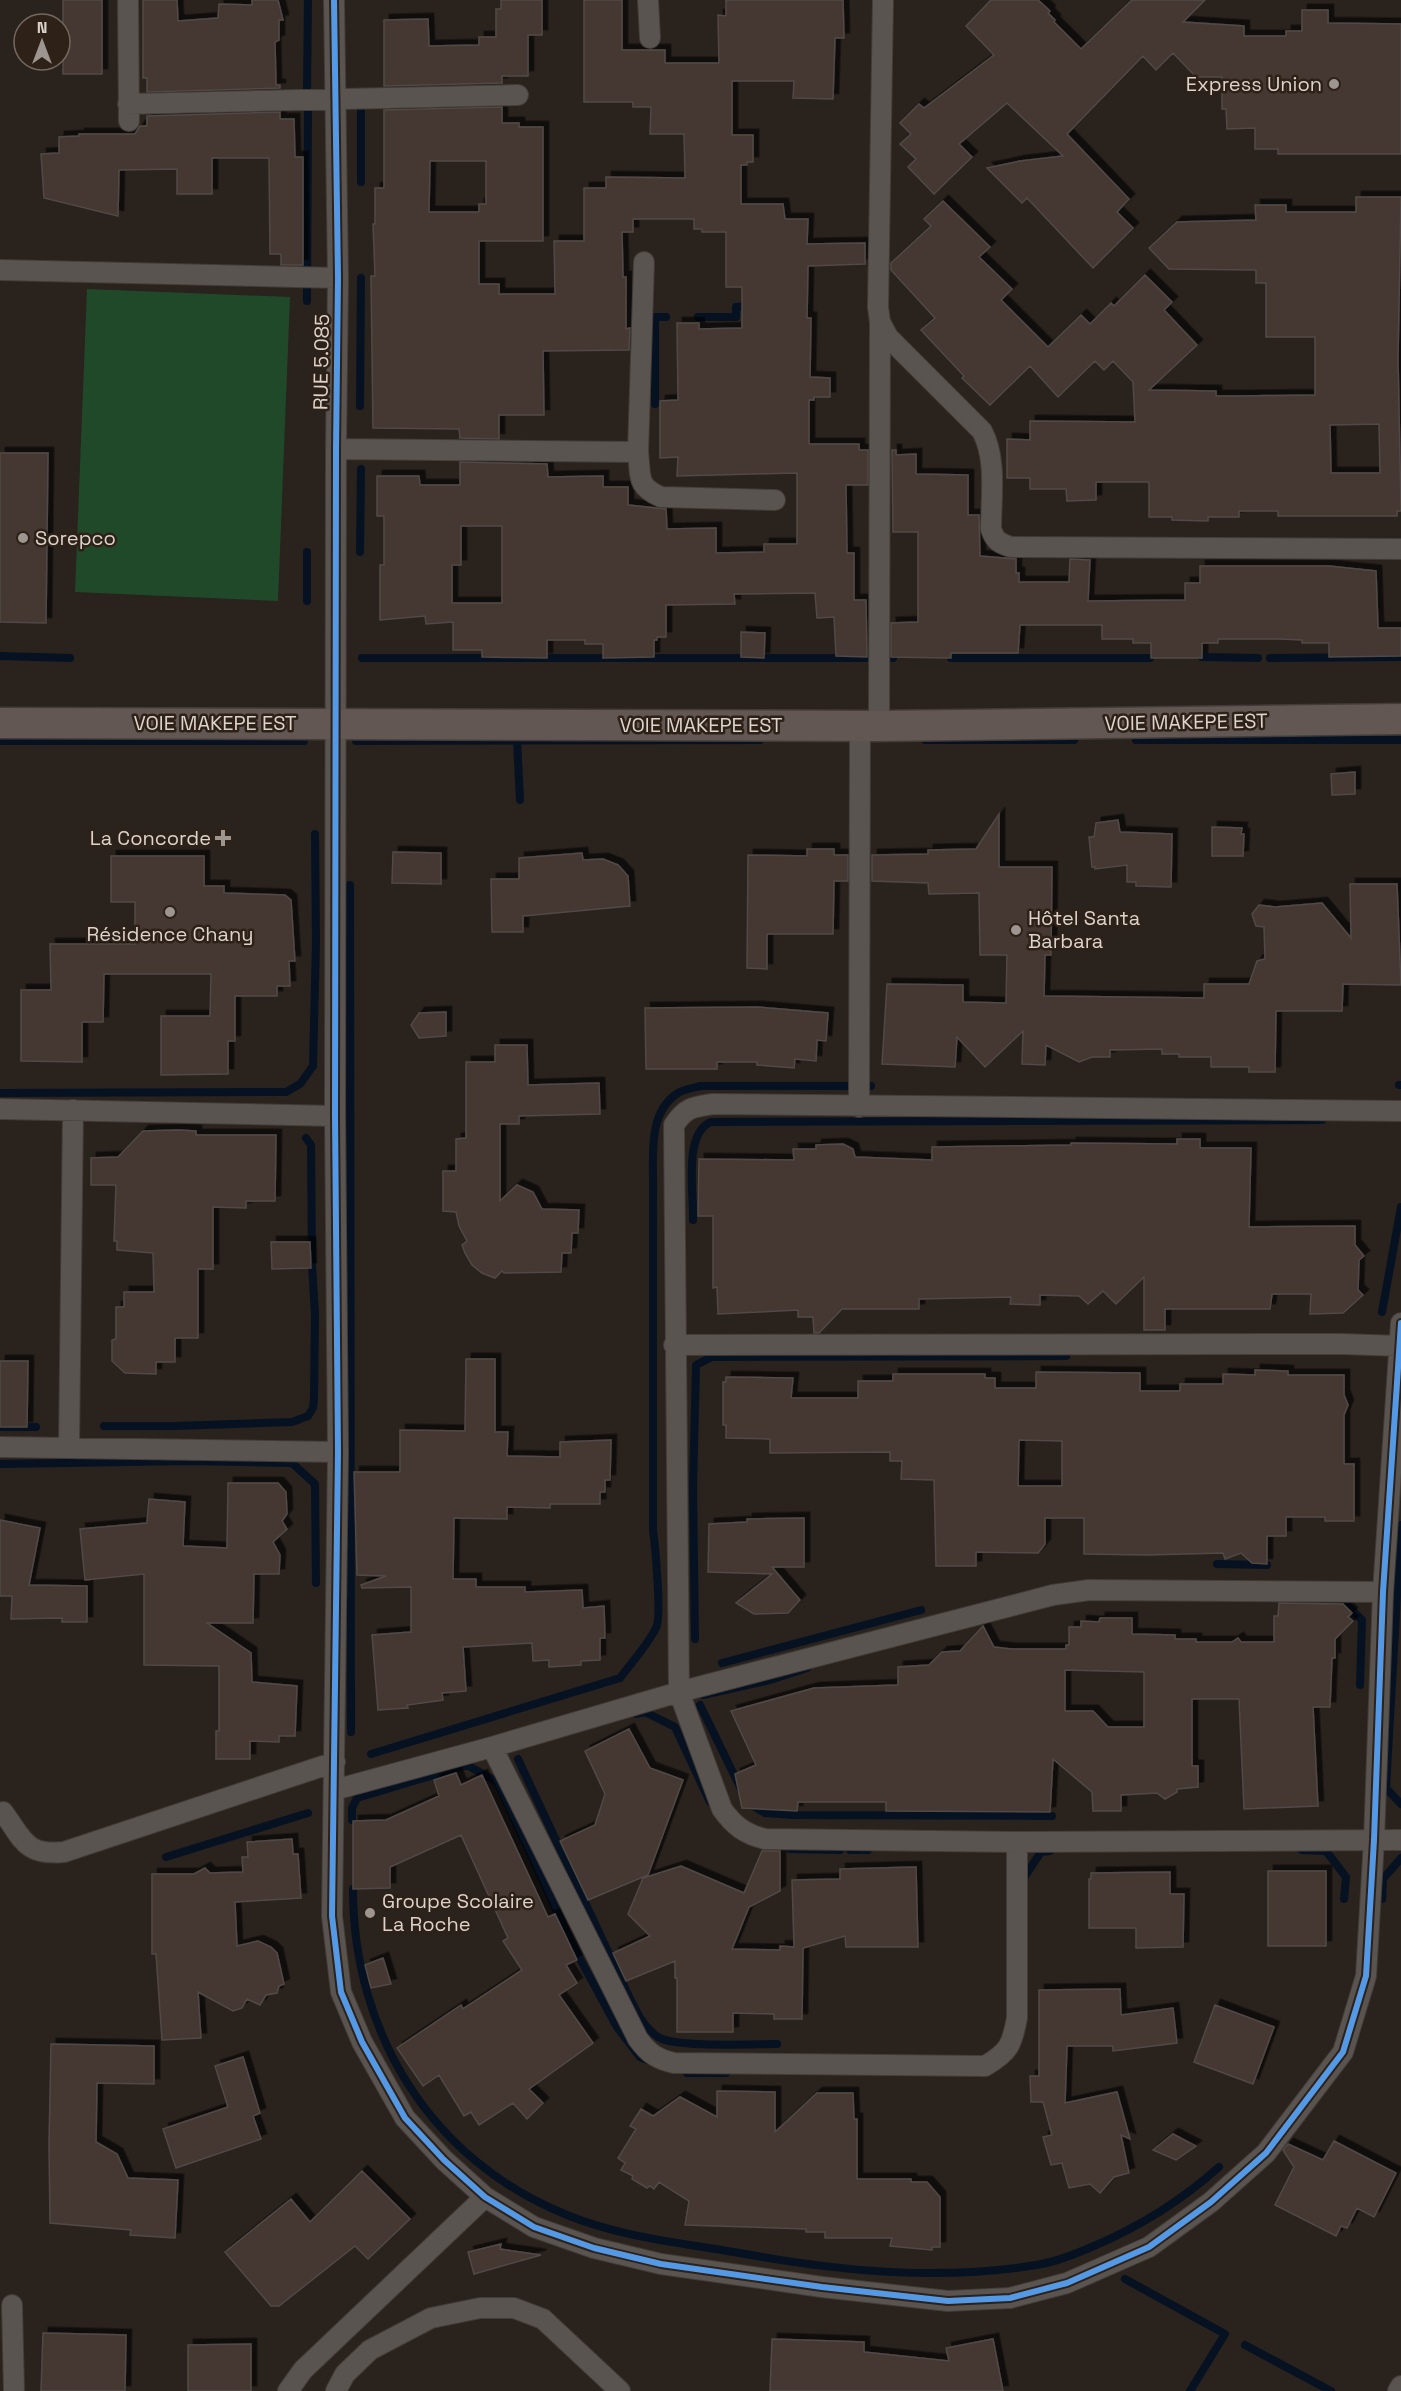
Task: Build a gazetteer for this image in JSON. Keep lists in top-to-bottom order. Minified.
{"streets":{"main road":["VOIE MAKEPE EST"],"street":["RUE 5.085"]},"crossings":[["RUE 5.085","VOIE MAKEPE EST"]],"places":{"other":["Express Union","Sorepco","Résidence Chany","Hôtel Santa Barbara","Groupe Scolaire La Roche"],"health":["La Concorde"]},"north":"top"}
